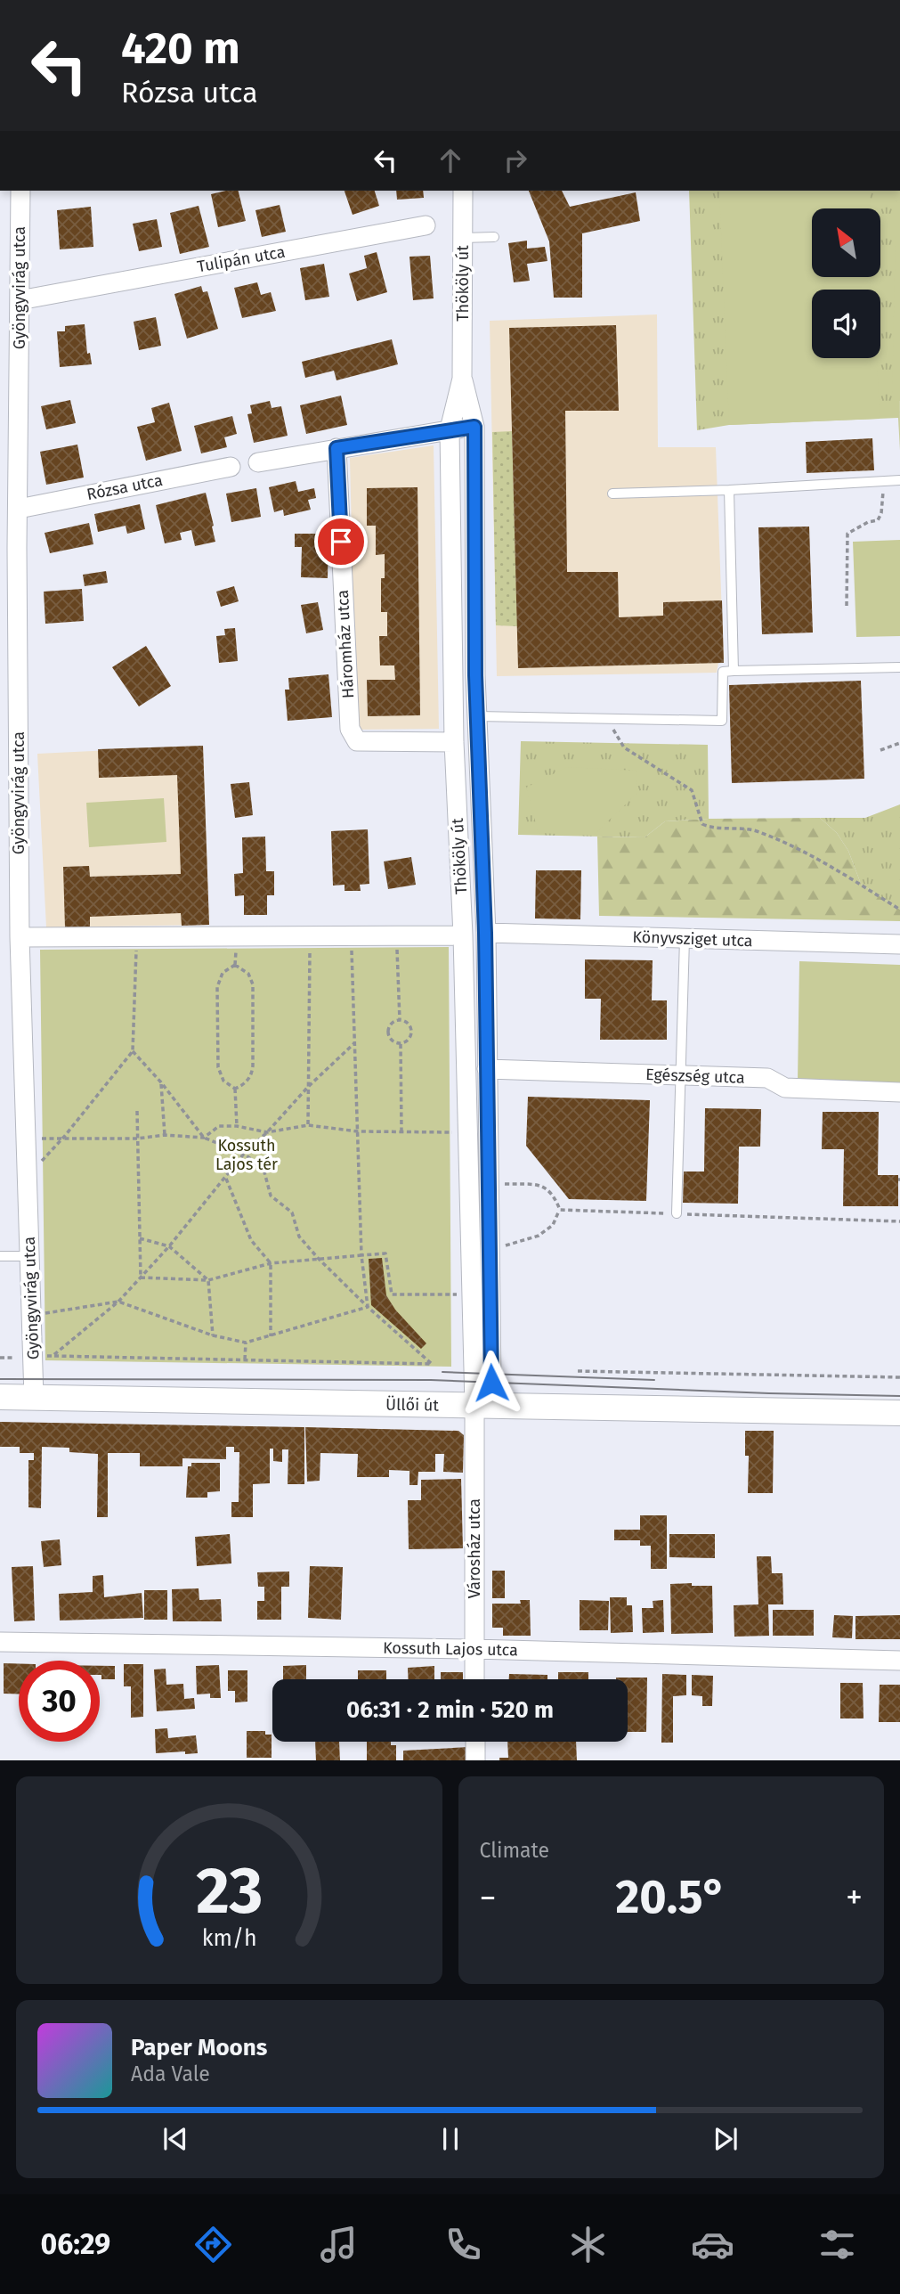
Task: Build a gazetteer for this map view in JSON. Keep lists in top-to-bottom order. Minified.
{"streets":{"main road":["Üllői út"],"street":["Tulipán utca","Thököly út","Gyöngyvirág utca","Rózsa utca","Háromház utca","Könyvsziget utca","Egészség utca","Városház utca","Kossuth Lajos utca"]},"crossings":[["Tulipán utca","Gyöngyvirág utca"],["Thököly út","Háromház utca"],["Thököly út","Könyvsziget utca"],["Thököly út","Egészség utca"],["Thököly út","Üllői út"],["Thököly út","Városház utca"],["Gyöngyvirág utca","Rózsa utca"],["Gyöngyvirág utca","Üllői út"],["Üllői út","Városház utca"],["Városház utca","Kossuth Lajos utca"]],"parks":["Kossuth Lajos tér"],"north":"top left","page":{"turn":["420 m","Rózsa utca"],"limit":"30","trip":"06:31 · 2 min · 520 m","tile":"Climate","heat":["−","20.5°","+"],"song":["Paper Moons","Ada Vale"],"tabs":"06:29","gauge":["23","km/h"]}}
